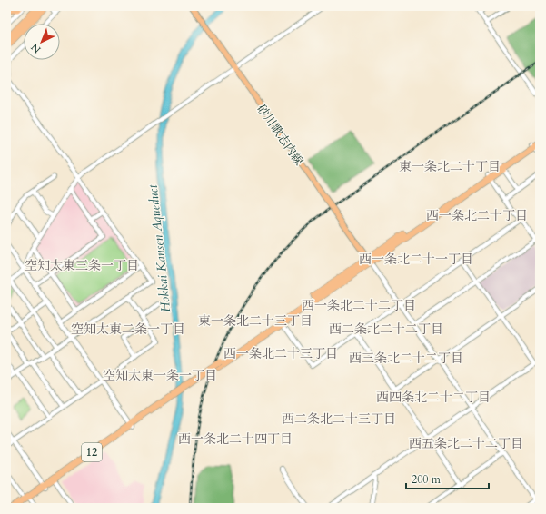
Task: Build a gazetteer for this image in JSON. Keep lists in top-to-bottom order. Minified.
{"streets":{"highway":["12"],"main road":["砂川歌志内線"]},"crossings":[["砂川歌志内線","12"]],"districts":["東一条北二十丁目","西一条北二十丁目","西一条北二十一丁目","空知太東三条一丁目","西一条北二十二丁目","東一条北二十三丁目","空知太東二条一丁目","西二条北二十二丁目","西一条北二十三丁目","西三条北二十二丁目","空知太東一条一丁目","西四条北二十二丁目","西二条北二十三丁目","西一条北二十四丁目","西五条北二十二丁目"],"water":["Hokkai Kansen Aqueduct"],"scale_bar":"200 m","north":"bottom left"}
